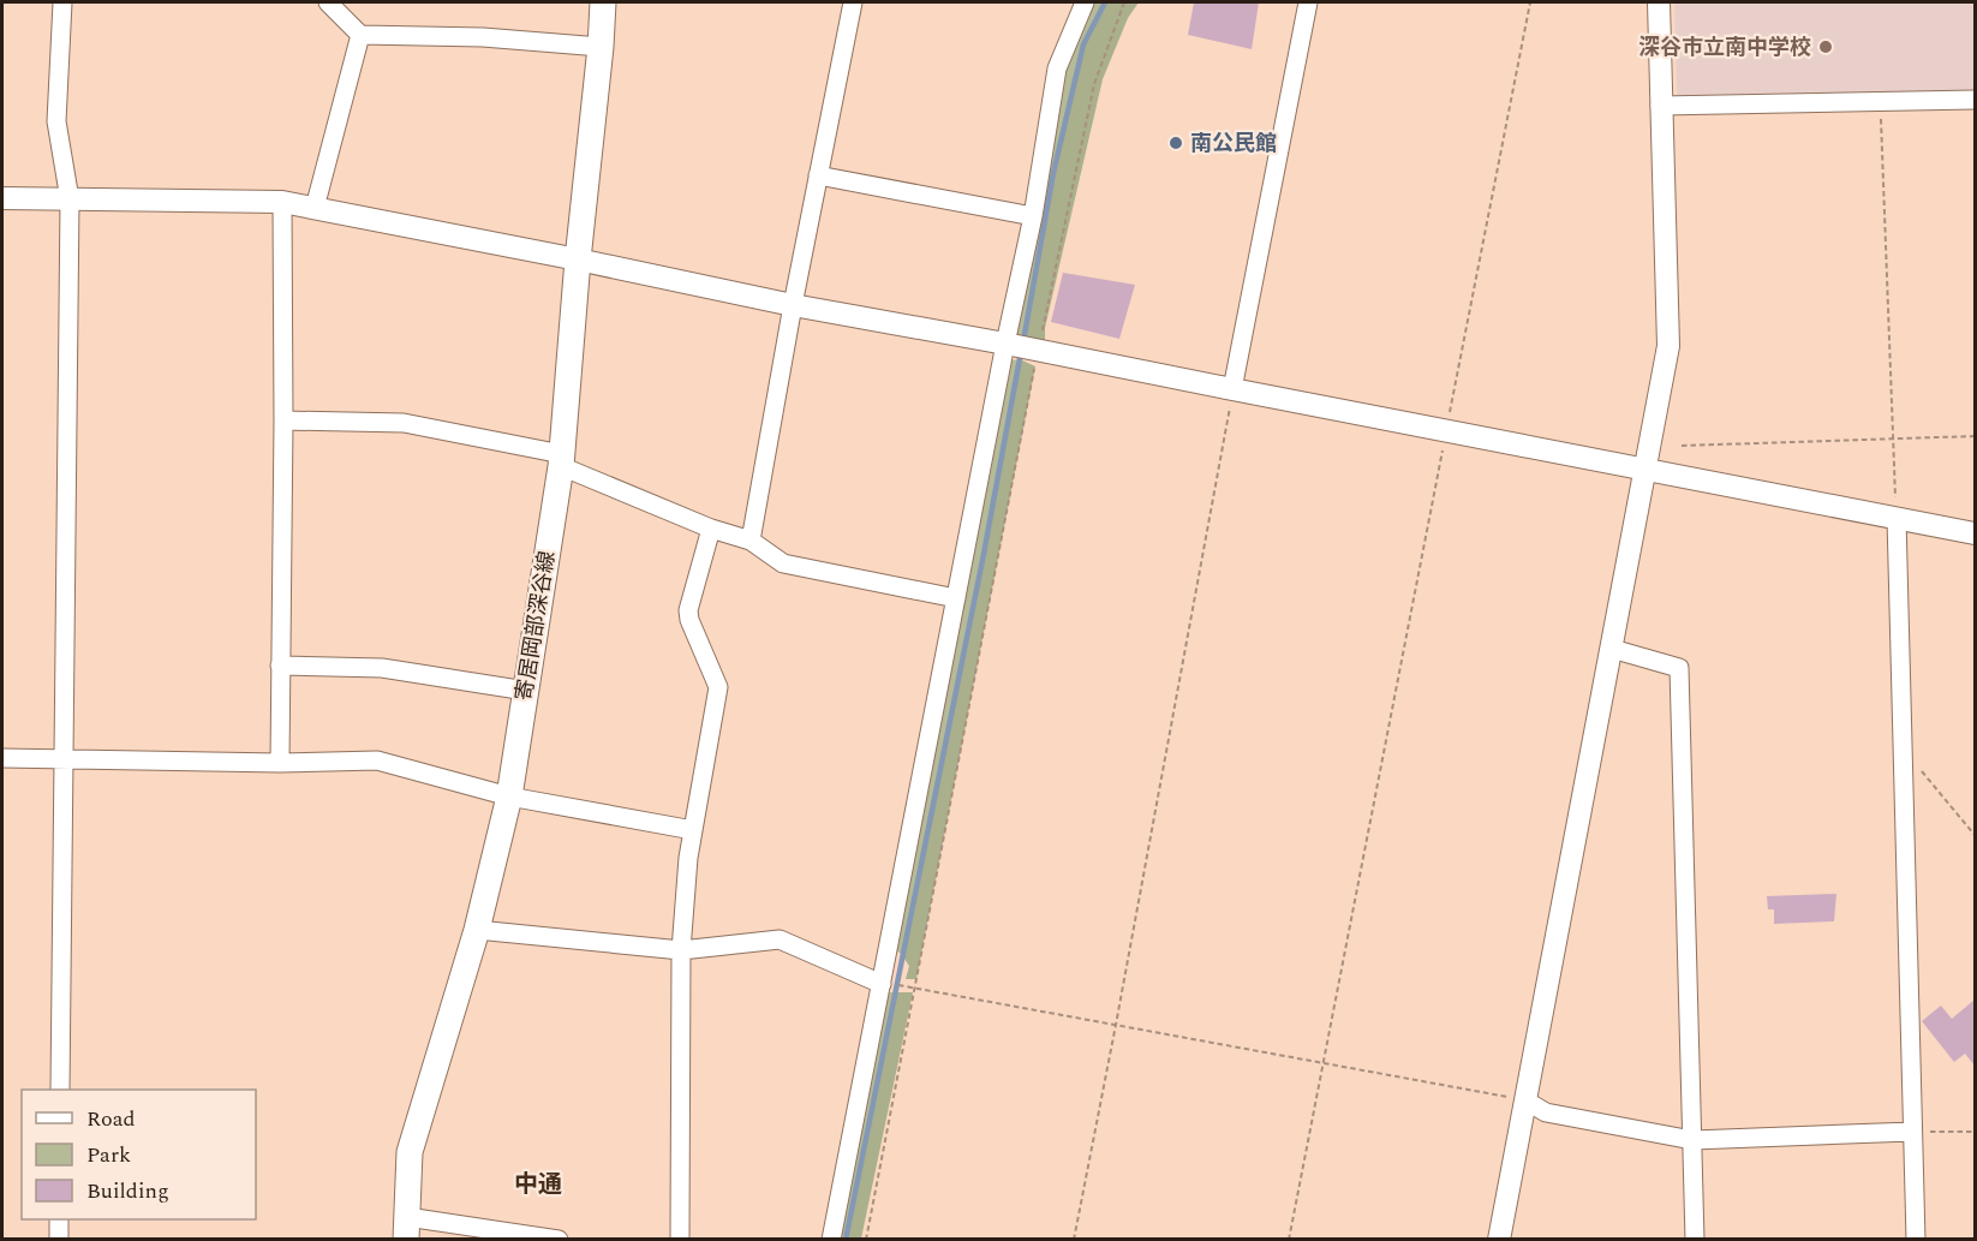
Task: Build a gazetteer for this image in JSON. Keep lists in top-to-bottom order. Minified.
{"streets":{"main road":["寄居岡部深谷線"]},"districts":["中通"],"places":["深谷市立南中学校","南公民館"],"legend":["Road","Park","Building"]}
